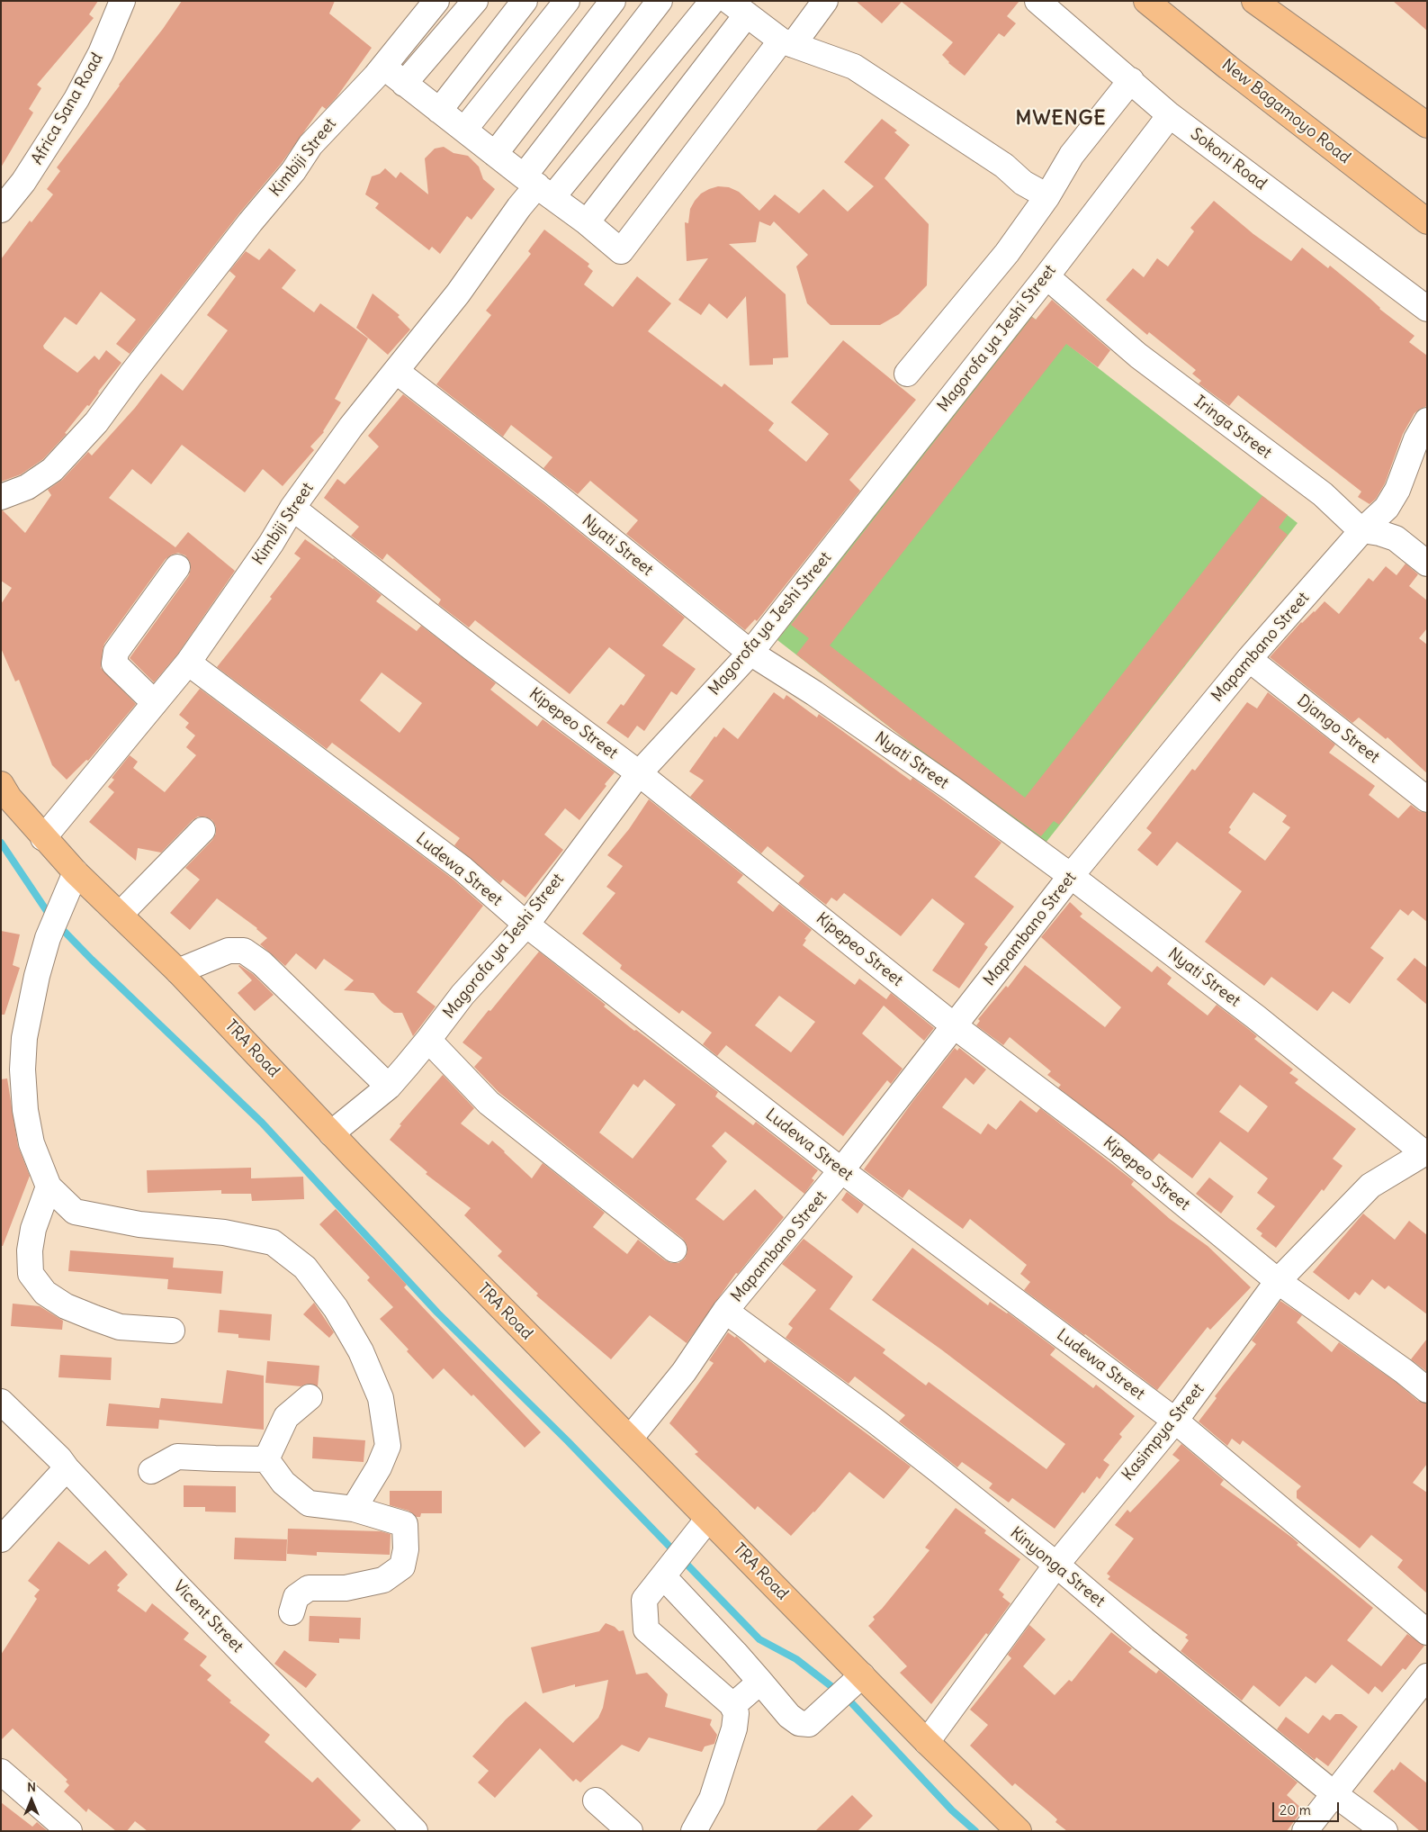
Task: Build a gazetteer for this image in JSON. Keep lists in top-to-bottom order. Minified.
{"streets":{"main road":["New Bagamoyo Road","TRA Road"],"street":["Africa Sana Road","Kimbiji Street","Sokoni Road","Magorofa ya Jeshi Street","Iringa Street","Nyati Street","Mapambano Street","Kipepeo Street","Django Street","Ludewa Street","Kasimpya Street","Kinyonga Street","Vicent Street"]},"crossings":[["Kimbiji Street","Nyati Street"],["Kimbiji Street","Kipepeo Street"],["Kimbiji Street","Ludewa Street"],["Kimbiji Street","TRA Road"],["Sokoni Road","Magorofa ya Jeshi Street"],["Magorofa ya Jeshi Street","Iringa Street"],["Magorofa ya Jeshi Street","Nyati Street"],["Magorofa ya Jeshi Street","Kipepeo Street"],["Magorofa ya Jeshi Street","Ludewa Street"],["Magorofa ya Jeshi Street","TRA Road"],["Iringa Street","Mapambano Street"],["Nyati Street","Mapambano Street"],["Nyati Street","Kasimpya Street"],["Mapambano Street","Kipepeo Street"],["Mapambano Street","Django Street"],["Mapambano Street","Ludewa Street"],["Mapambano Street","TRA Road"],["Mapambano Street","Kinyonga Street"],["Kipepeo Street","Kasimpya Street"],["Ludewa Street","Kasimpya Street"],["TRA Road","Kasimpya Street"],["Kasimpya Street","Kinyonga Street"]],"districts":["MWENGE"],"scale_bar":"20 m","north":"top"}
